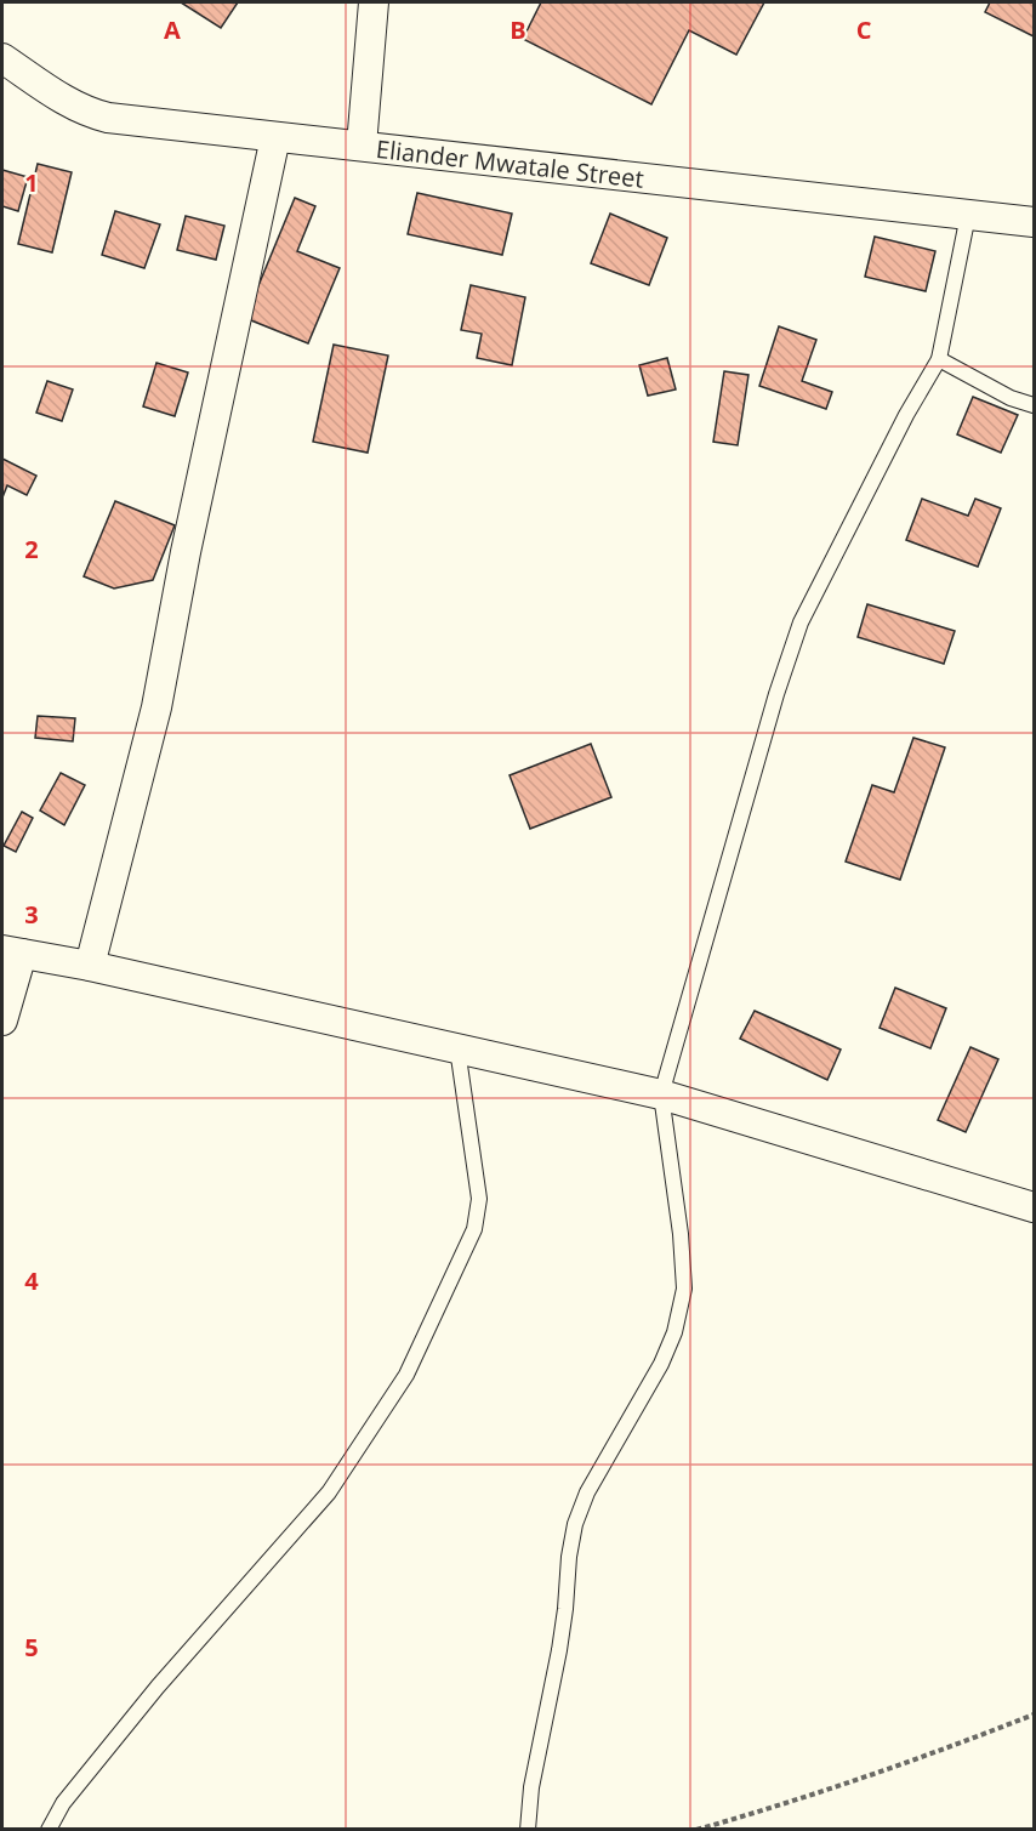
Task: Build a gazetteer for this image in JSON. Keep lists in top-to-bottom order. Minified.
{"streets":{"street":["Eliander Mwatale Street"]},"grid":{"columns":["A","B","C"],"rows":["1","2","3","4","5"]}}
